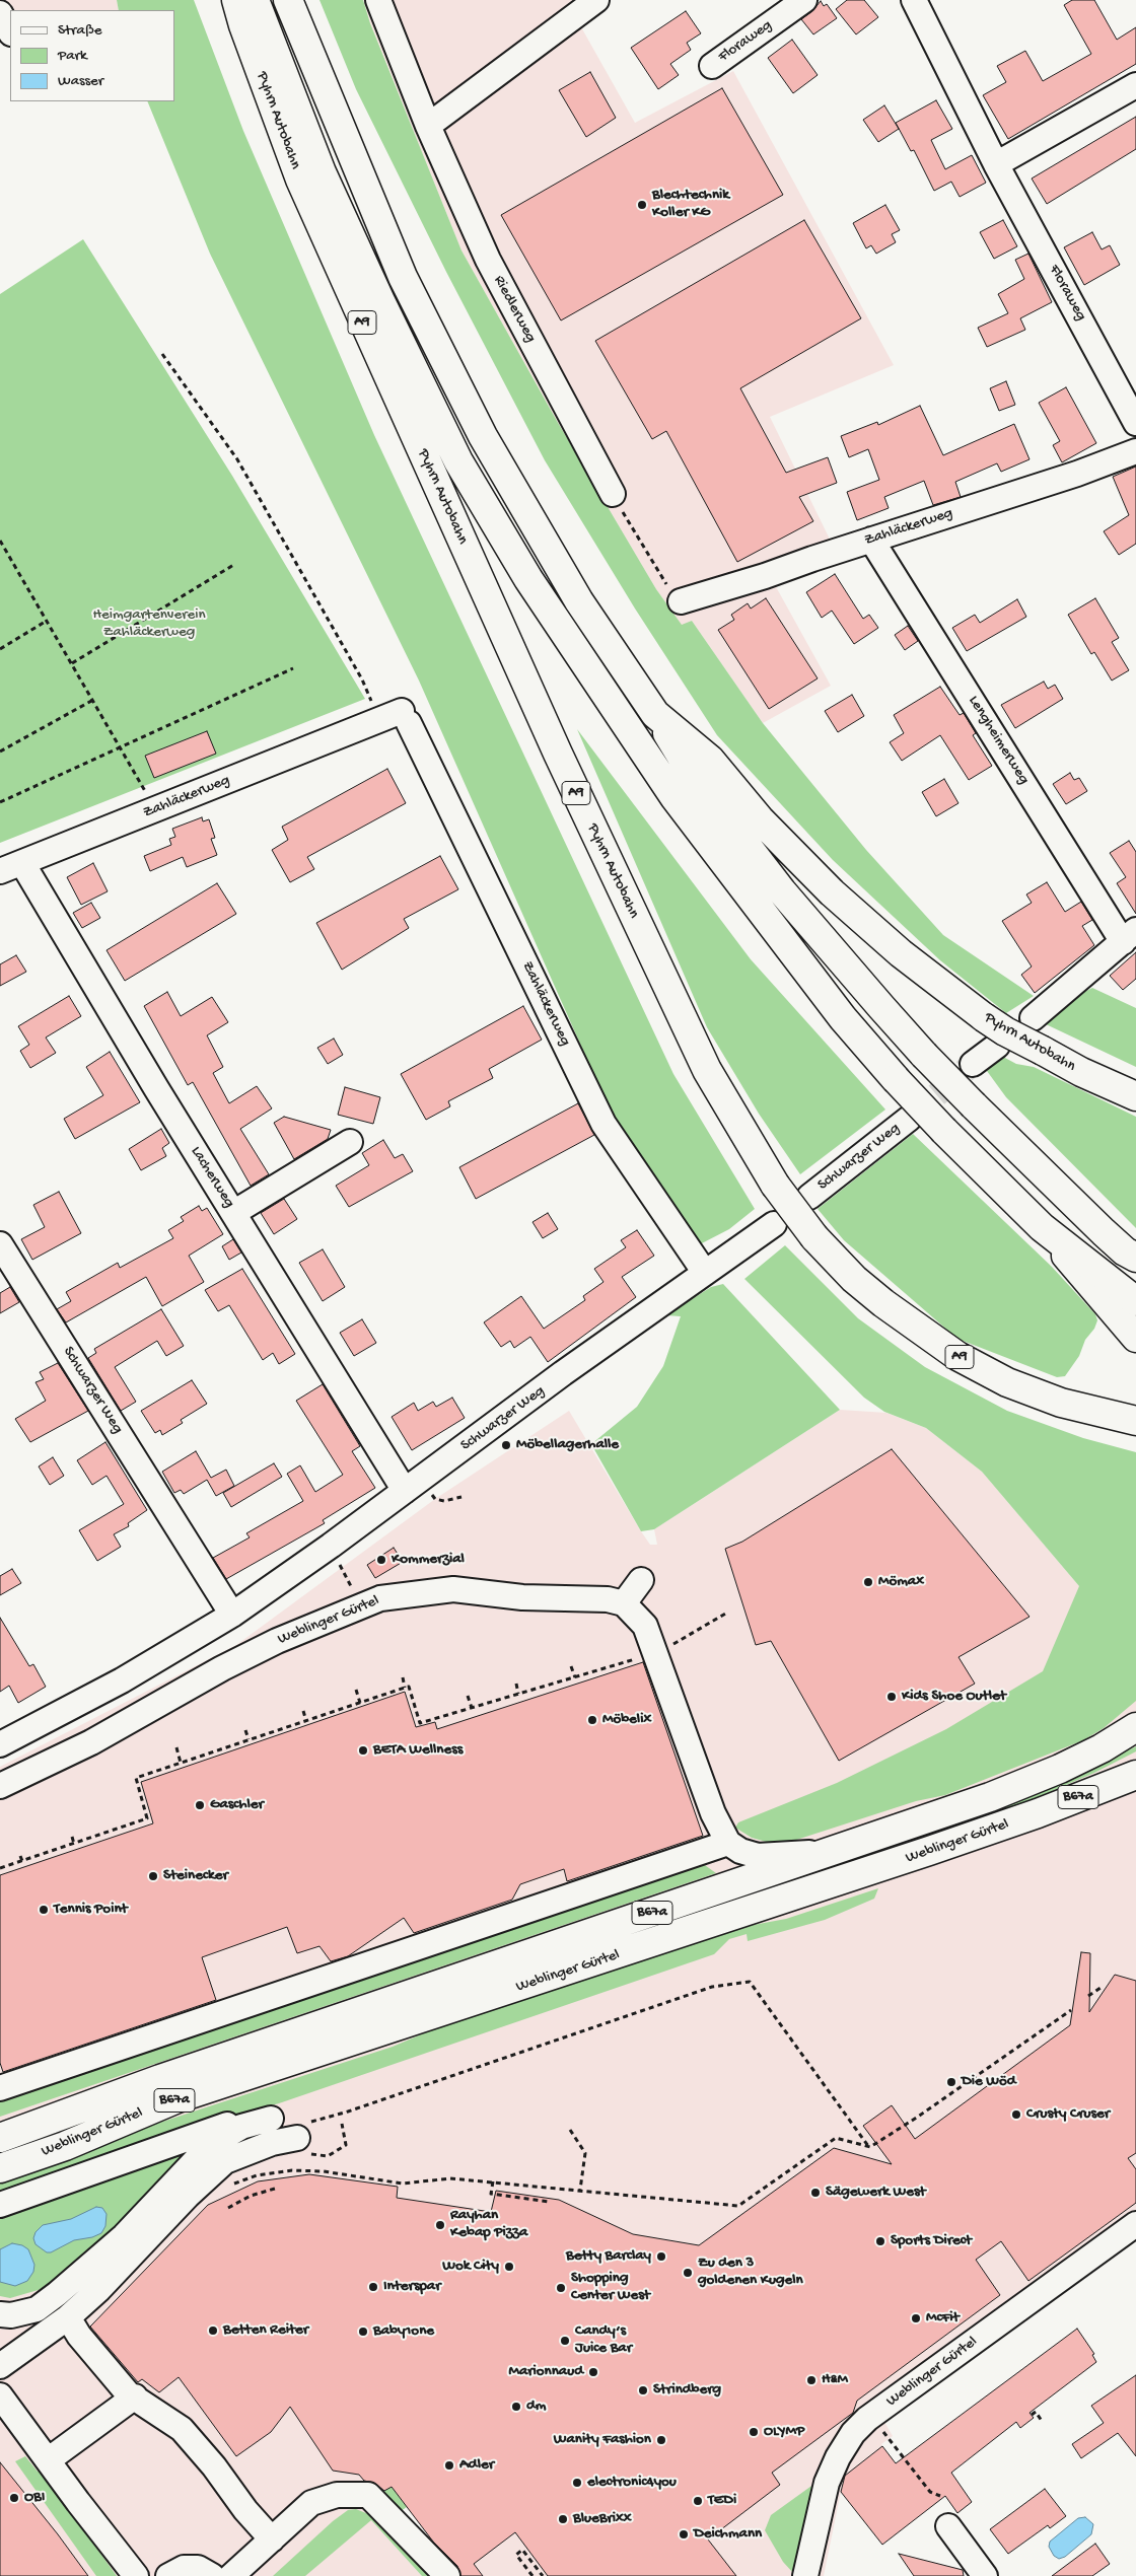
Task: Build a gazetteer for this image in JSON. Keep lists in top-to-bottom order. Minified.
{"streets":{"main road":["Pyhrn Autobahn","A9","Weblinger Gürtel","B67a"],"street":["Floraweg","Riedlerweg","Zahläckerweg","Lengheimerweg","Schwarzer Weg","Lacherweg"]},"crossings":[["Zahläckerweg","Lengheimerweg"],["Zahläckerweg","Schwarzer Weg"],["Zahläckerweg","Lacherweg"],["Schwarzer Weg","Lacherweg"]],"parks":["Heimgartenverein Zahläckerweg"],"places":["Blechtechnik Koller KG","Möbellagerhalle","Kommerzial","Mömax","Kids Shoe Outlet","Möbelix","BETA Wellness","Gaschler","Steinecker","Tennis Point","Die Wöd","Crusty Cruser","Sägewerk West","Rayhan Kebap Pizza","Sports Direct","Betty Barclay","Wok City","Zu den 3 goldenen Kugeln","Interspar","Shopping Center West","McFit","Betten Reiter","Baby1one","Candy‘s Juice Bar","Marionnaud","H&M","Strindberg","dm","OLYMP","Wanity Fashion","Adler","electronic4you","OBI","TEDi","BlueBrixx","Deichmann"],"legend":["Straße","Park","Wasser"]}
